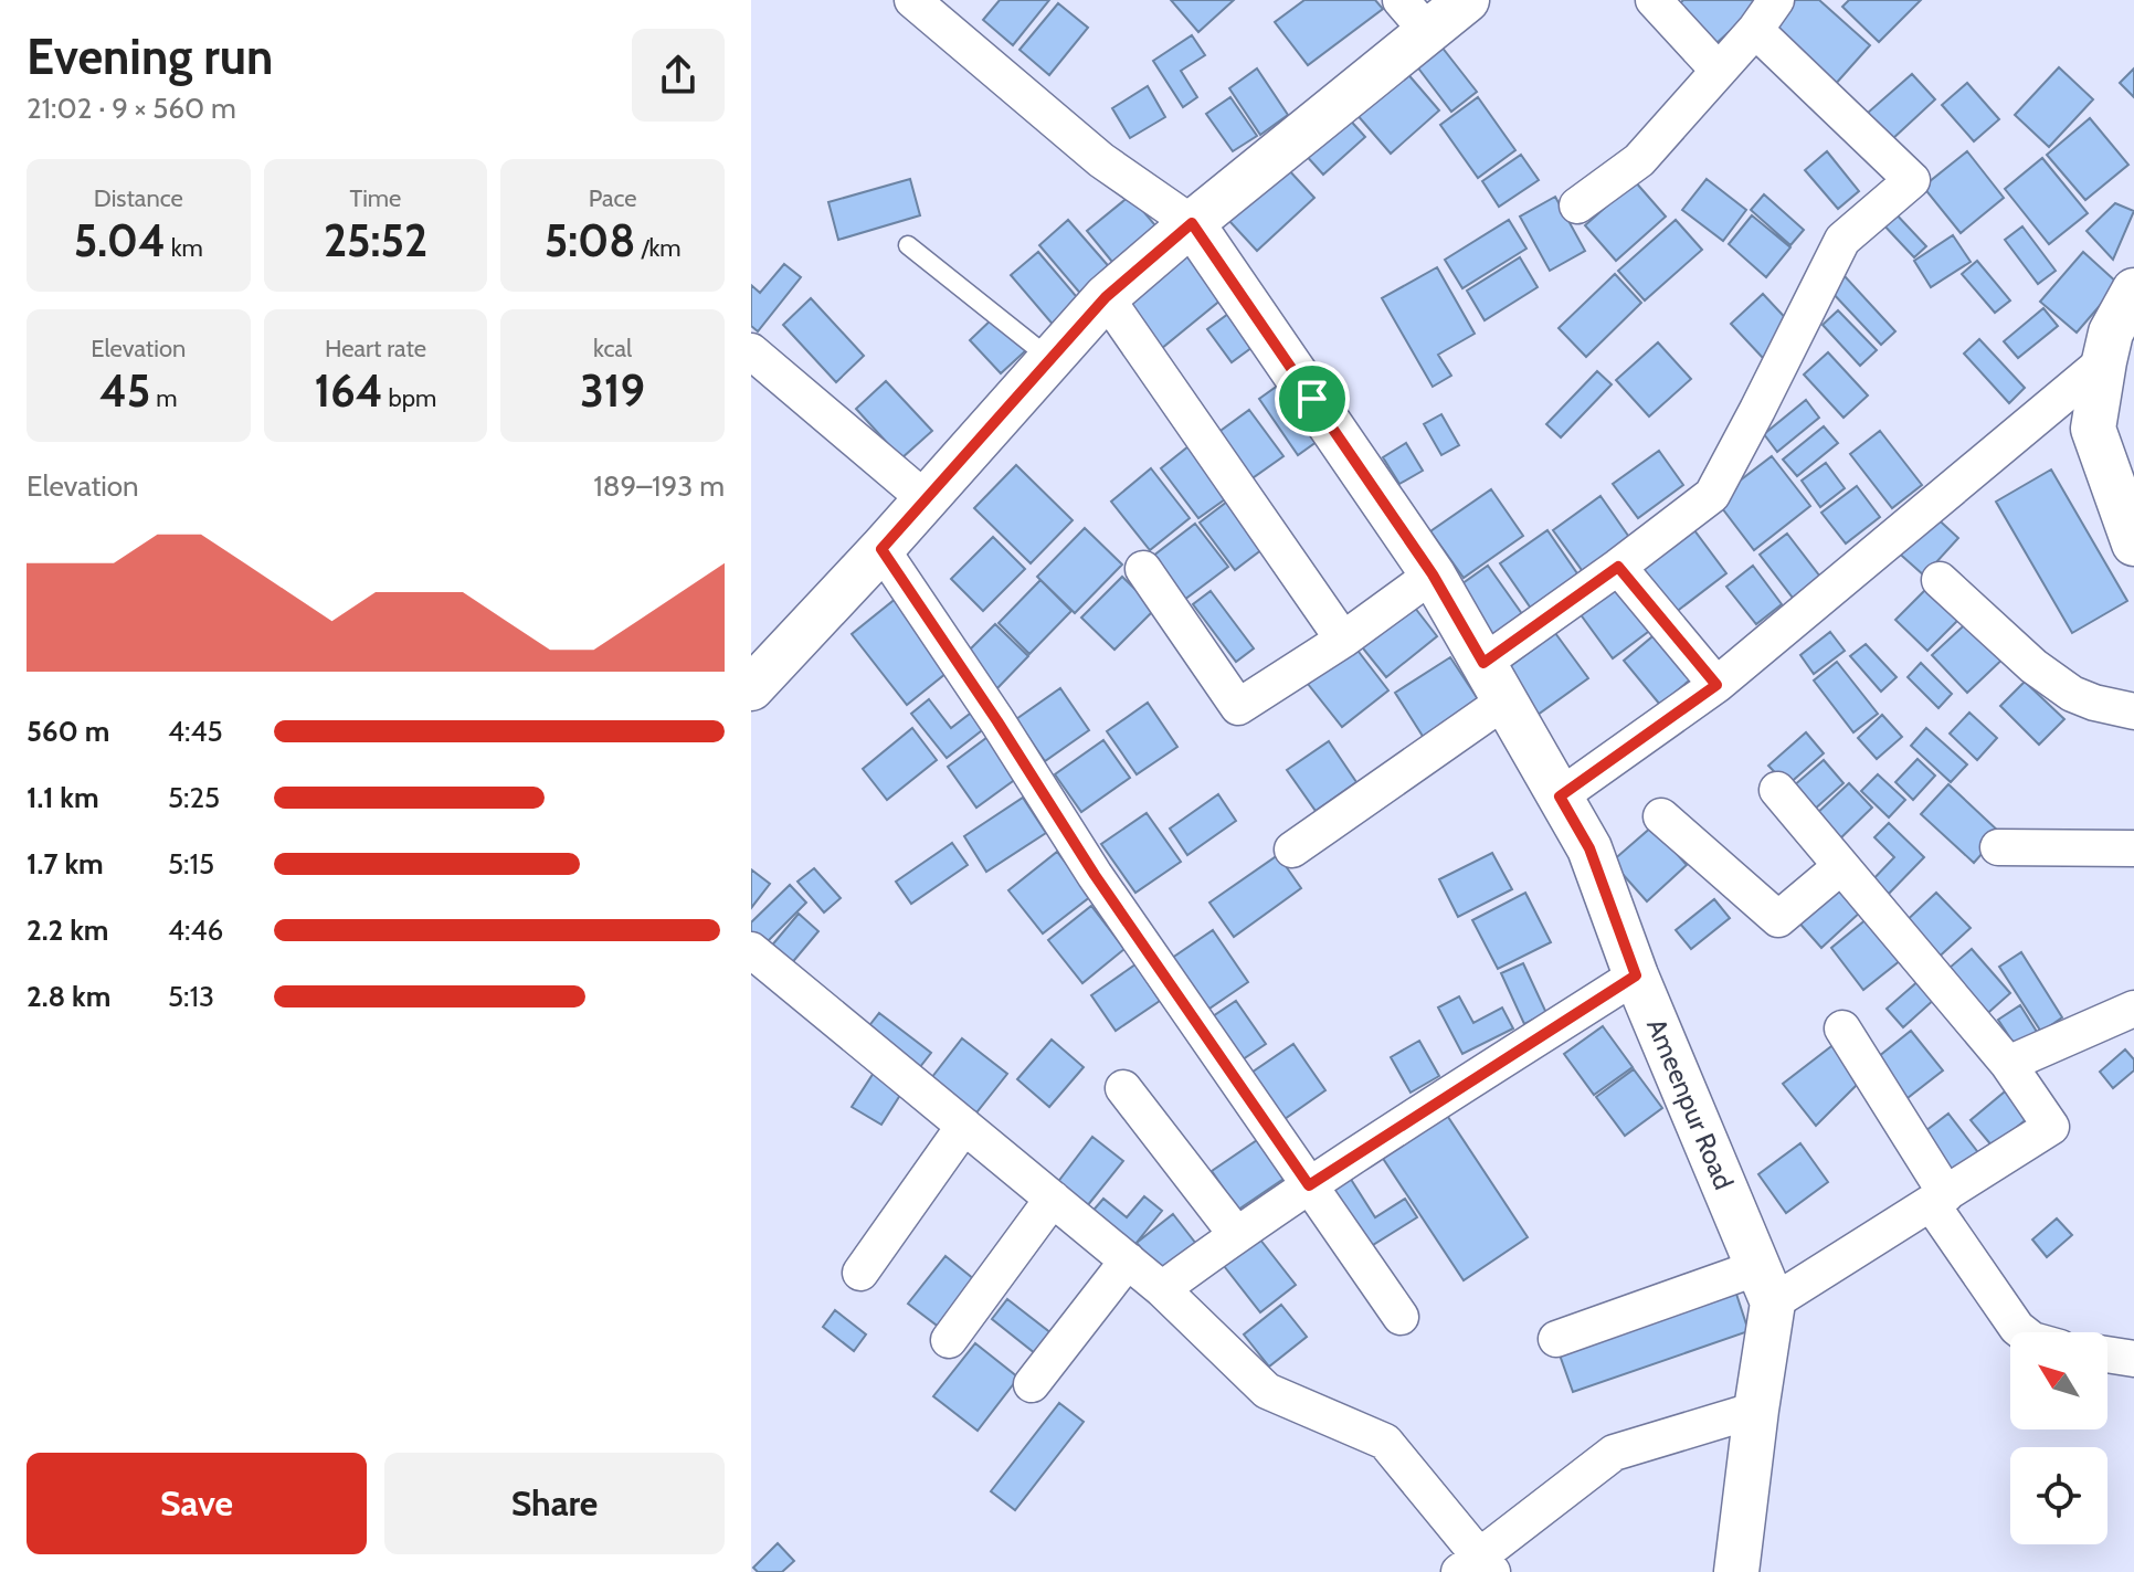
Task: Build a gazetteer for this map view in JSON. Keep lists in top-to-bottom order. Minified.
{"streets":{"street":["Ameenpur Road"]},"north":"top left","page":{"heading":["Evening run","21:02 · 9 × 560 m"],"stats":[["Distance","5.04 km"],["Time","25:52"],["Pace","5:08 /km"],["Elevation","45 m"],["Heart rate","164 bpm"],["kcal","319"]],"chart":["Elevation","189–193 m"],"list":[{"name":"560 m","note":"4:45"},{"name":"1.1 km","note":"5:25"},{"name":"1.7 km","note":"5:15"},{"name":"2.2 km","note":"4:46"},{"name":"2.8 km","note":"5:13"}],"buttons":["Save","Share"]}}
